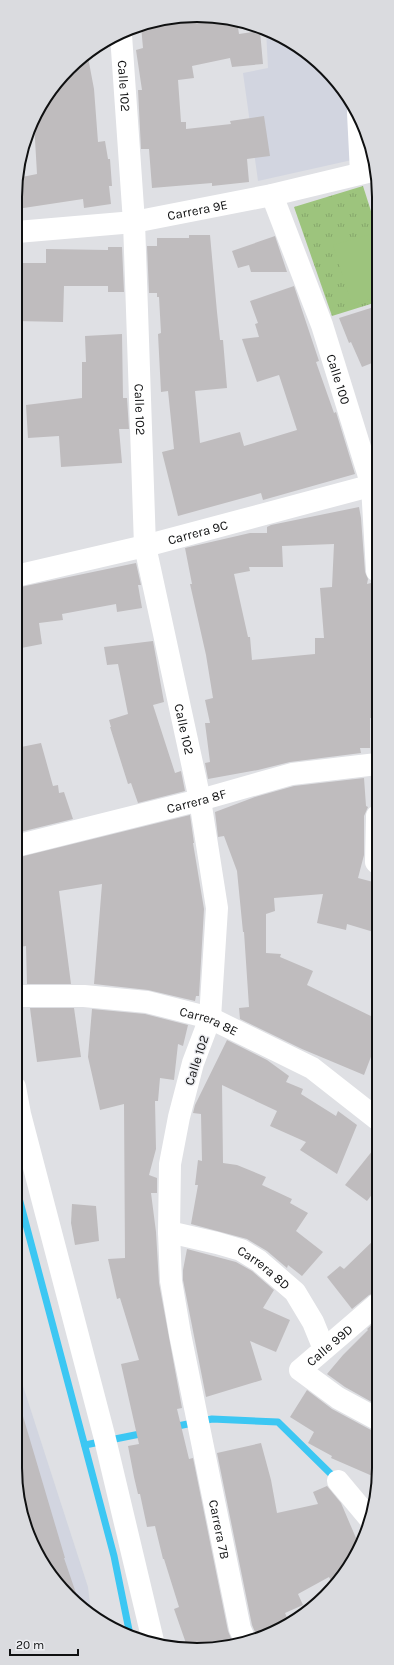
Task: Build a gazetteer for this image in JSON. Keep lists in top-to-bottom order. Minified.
{"streets":{"street":["Calle 102","Carrera 9E","Calle 100","Carrera 9C","Carrera 8F","Carrera 8E","Carrera 8D","Calle 99D","Carrera 7B"]},"crossings":[["Calle 102","Carrera 9E"],["Calle 102","Carrera 9C"],["Calle 102","Carrera 8F"],["Calle 102","Carrera 8E"],["Calle 102","Carrera 8D"],["Calle 102","Carrera 7B"],["Carrera 9E","Calle 100"],["Carrera 8D","Calle 99D"]],"scale_bar":"20 m"}
